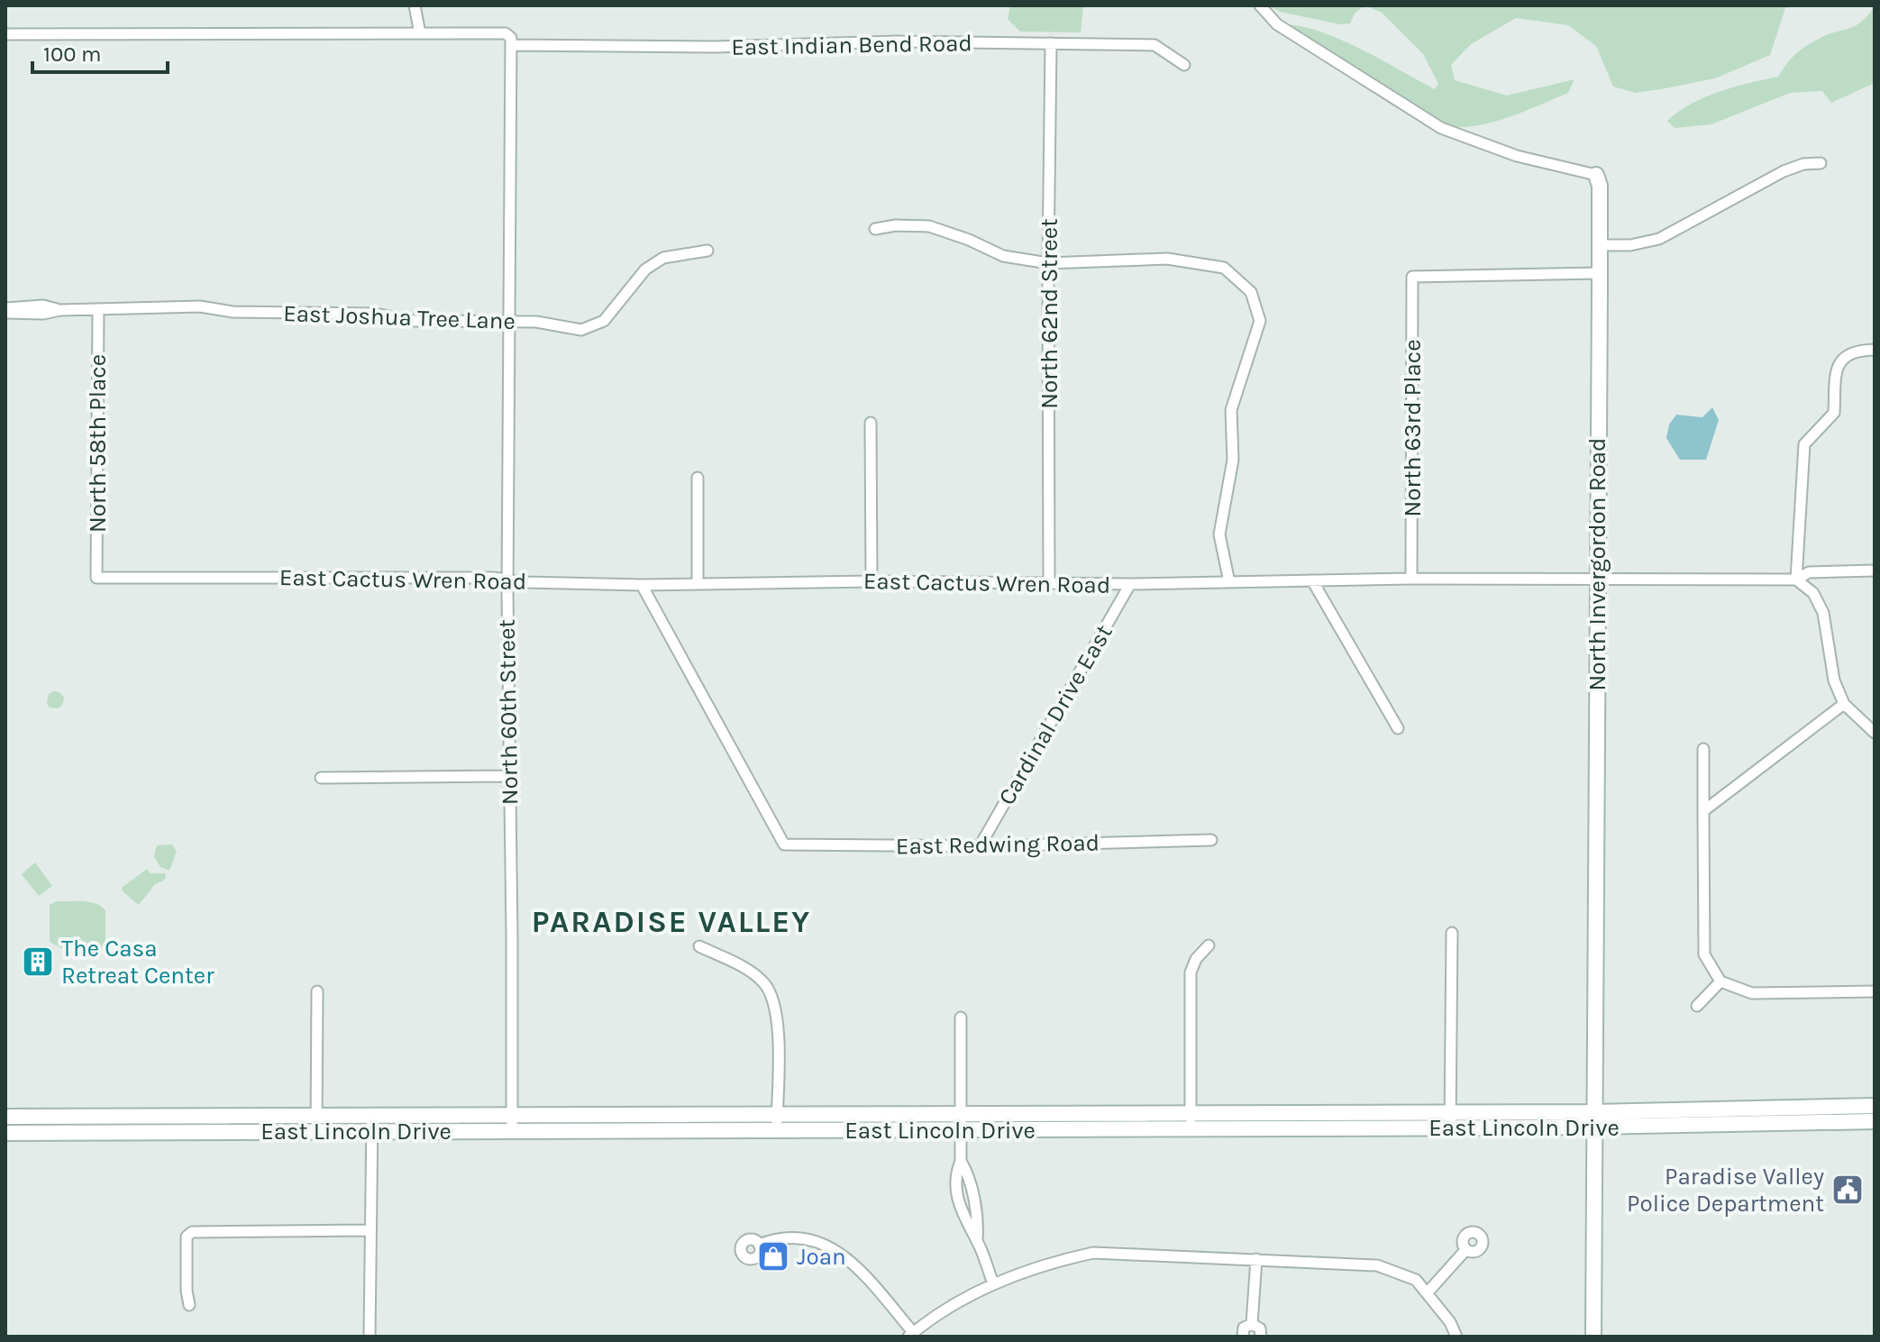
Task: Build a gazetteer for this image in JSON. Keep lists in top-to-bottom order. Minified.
{"streets":{"main road":["North Invergordon Road","East Lincoln Drive"],"street":["East Indian Bend Road","North 62nd Street","East Joshua Tree Lane","North 63rd Place","North 58th Place","East Cactus Wren Road","North 60th Street","Cardinal Drive East","East Redwing Road"]},"crossings":[["East Indian Bend Road","North 62nd Street"],["East Indian Bend Road","North 60th Street"],["North 62nd Street","East Cactus Wren Road"],["East Joshua Tree Lane","North 58th Place"],["East Joshua Tree Lane","North 60th Street"],["North 63rd Place","North Invergordon Road"],["North 63rd Place","East Cactus Wren Road"],["North 58th Place","East Cactus Wren Road"],["North Invergordon Road","East Cactus Wren Road"],["North Invergordon Road","East Lincoln Drive"],["East Cactus Wren Road","North 60th Street"],["East Cactus Wren Road","Cardinal Drive East"],["East Cactus Wren Road","East Redwing Road"],["North 60th Street","East Lincoln Drive"],["Cardinal Drive East","East Redwing Road"]],"districts":["PARADISE VALLEY"],"places":{"building":["The Casa Retreat Center"],"public building":["Paradise Valley Police Department"],"shop":["Joan"]},"scale_bar":"100 m"}
